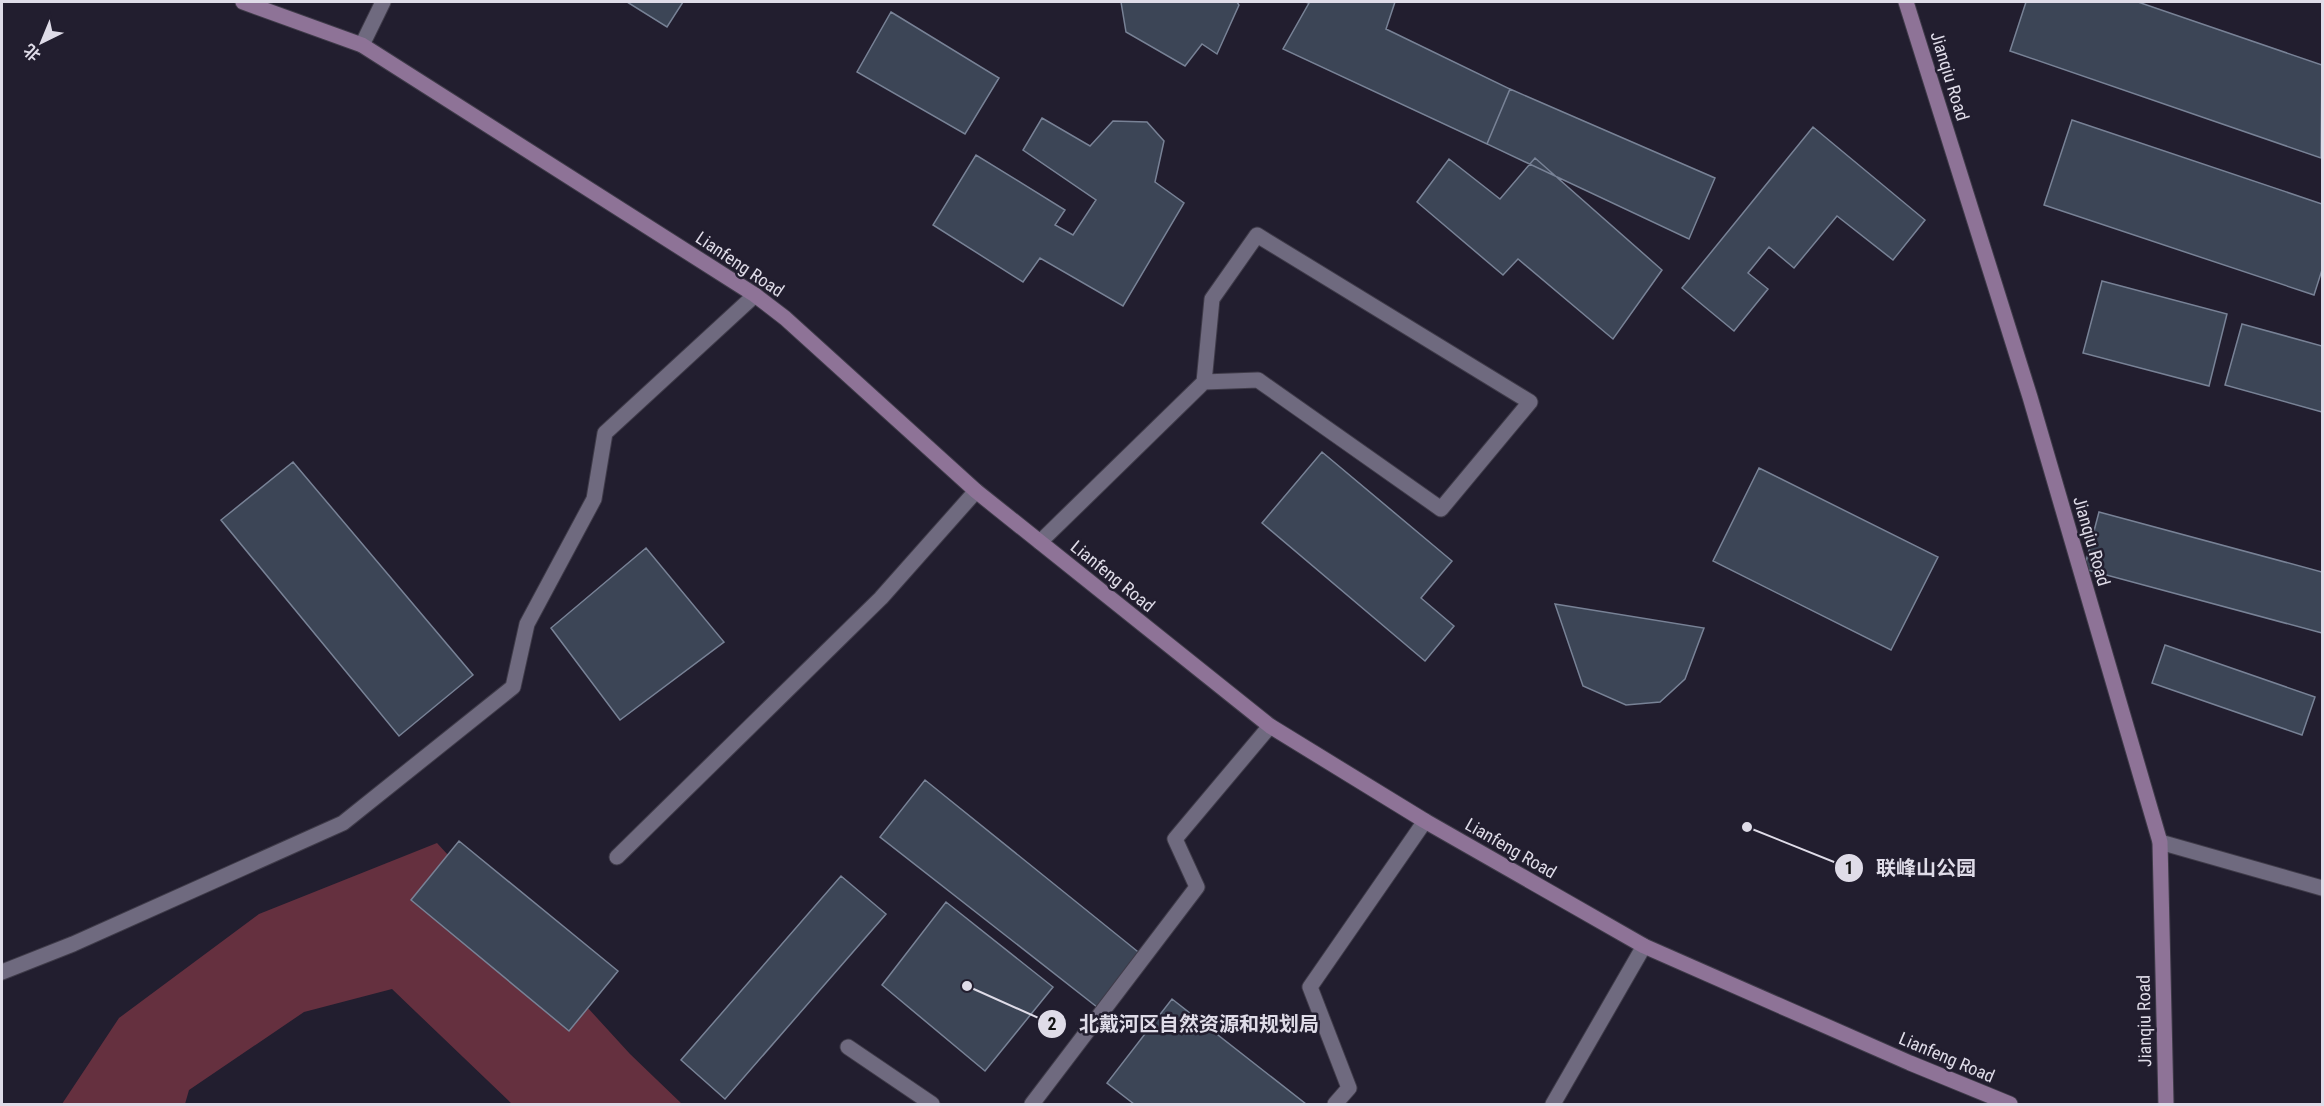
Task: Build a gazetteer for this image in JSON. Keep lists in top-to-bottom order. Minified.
{"streets":{"main road":["Jianqiu Road","Lianfeng Road"]},"places":["联峰山公园","北戴河区自然资源和规划局"],"north":"bottom left"}
